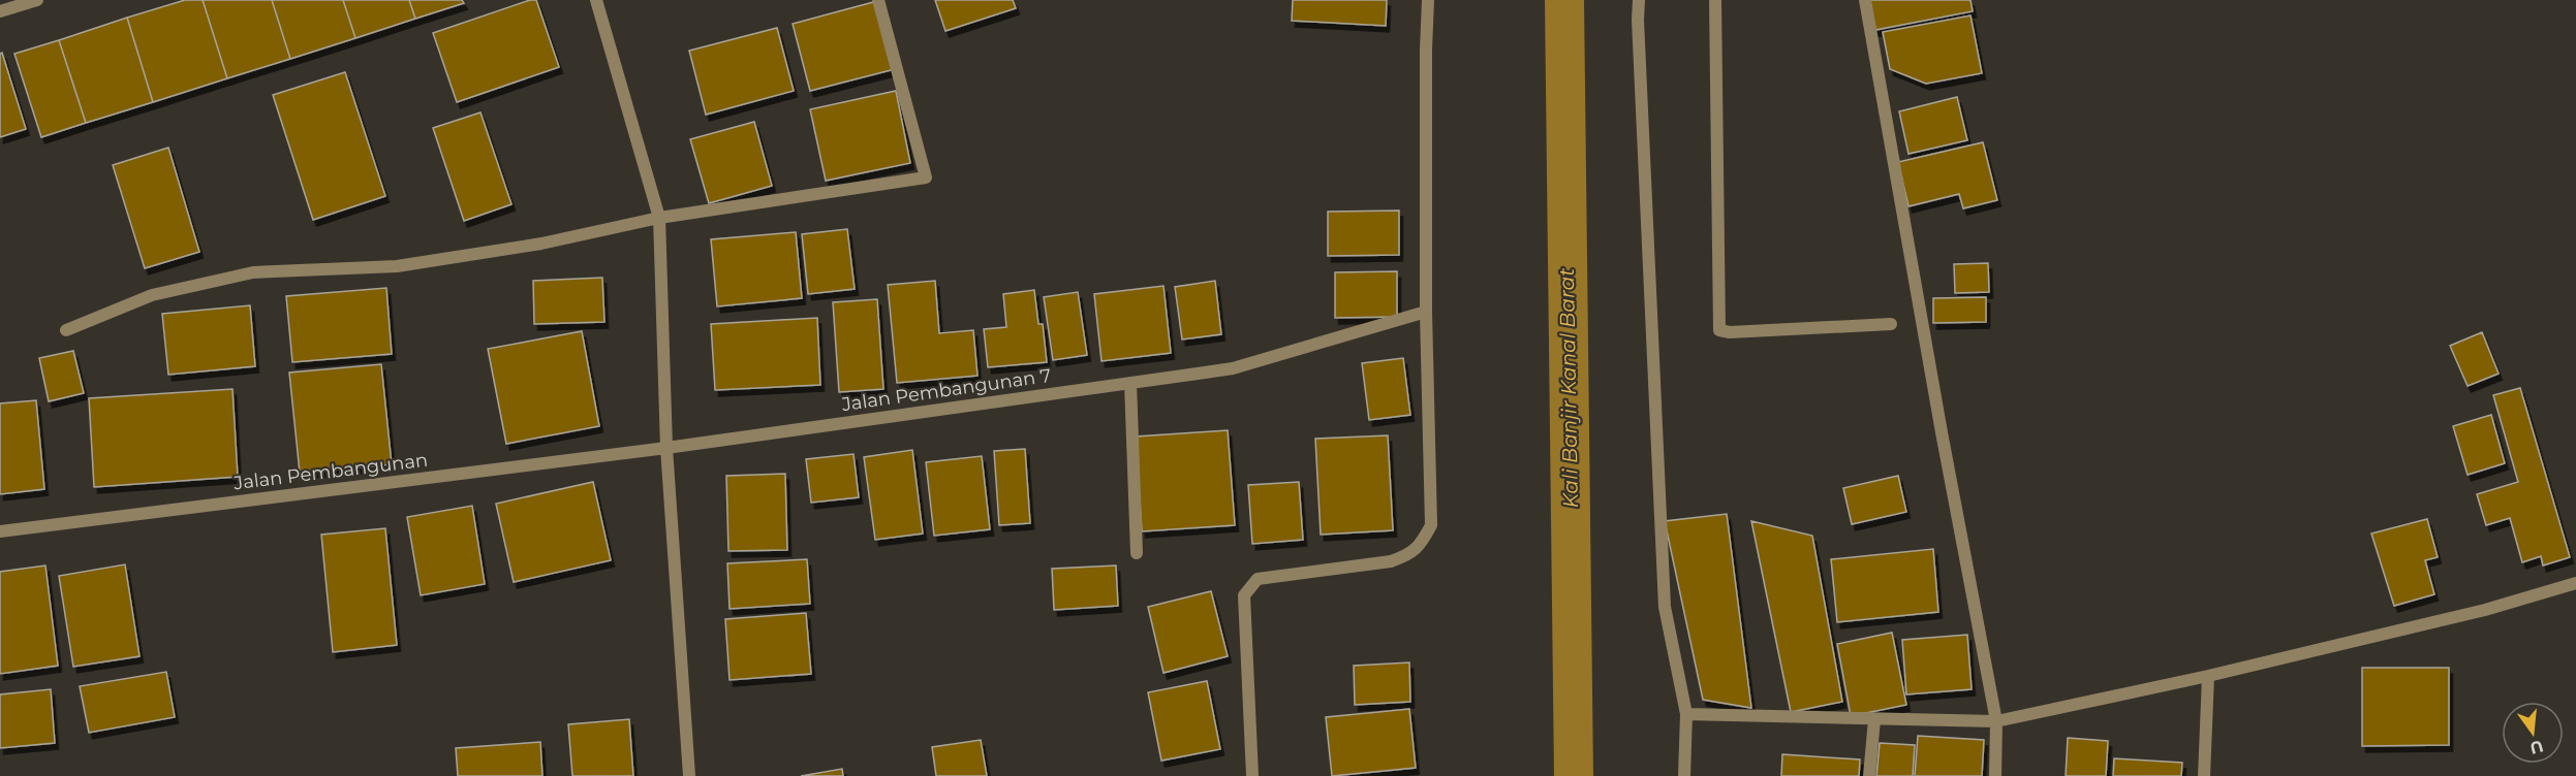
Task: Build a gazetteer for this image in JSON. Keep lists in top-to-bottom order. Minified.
{"streets":{"street":["Jalan Pembangunan 7","Jalan Pembangunan"]},"crossings":[["Jalan Pembangunan 7","Jalan Pembangunan"]],"water":["Kali Banjir Kanal Barat"],"north":"bottom"}
